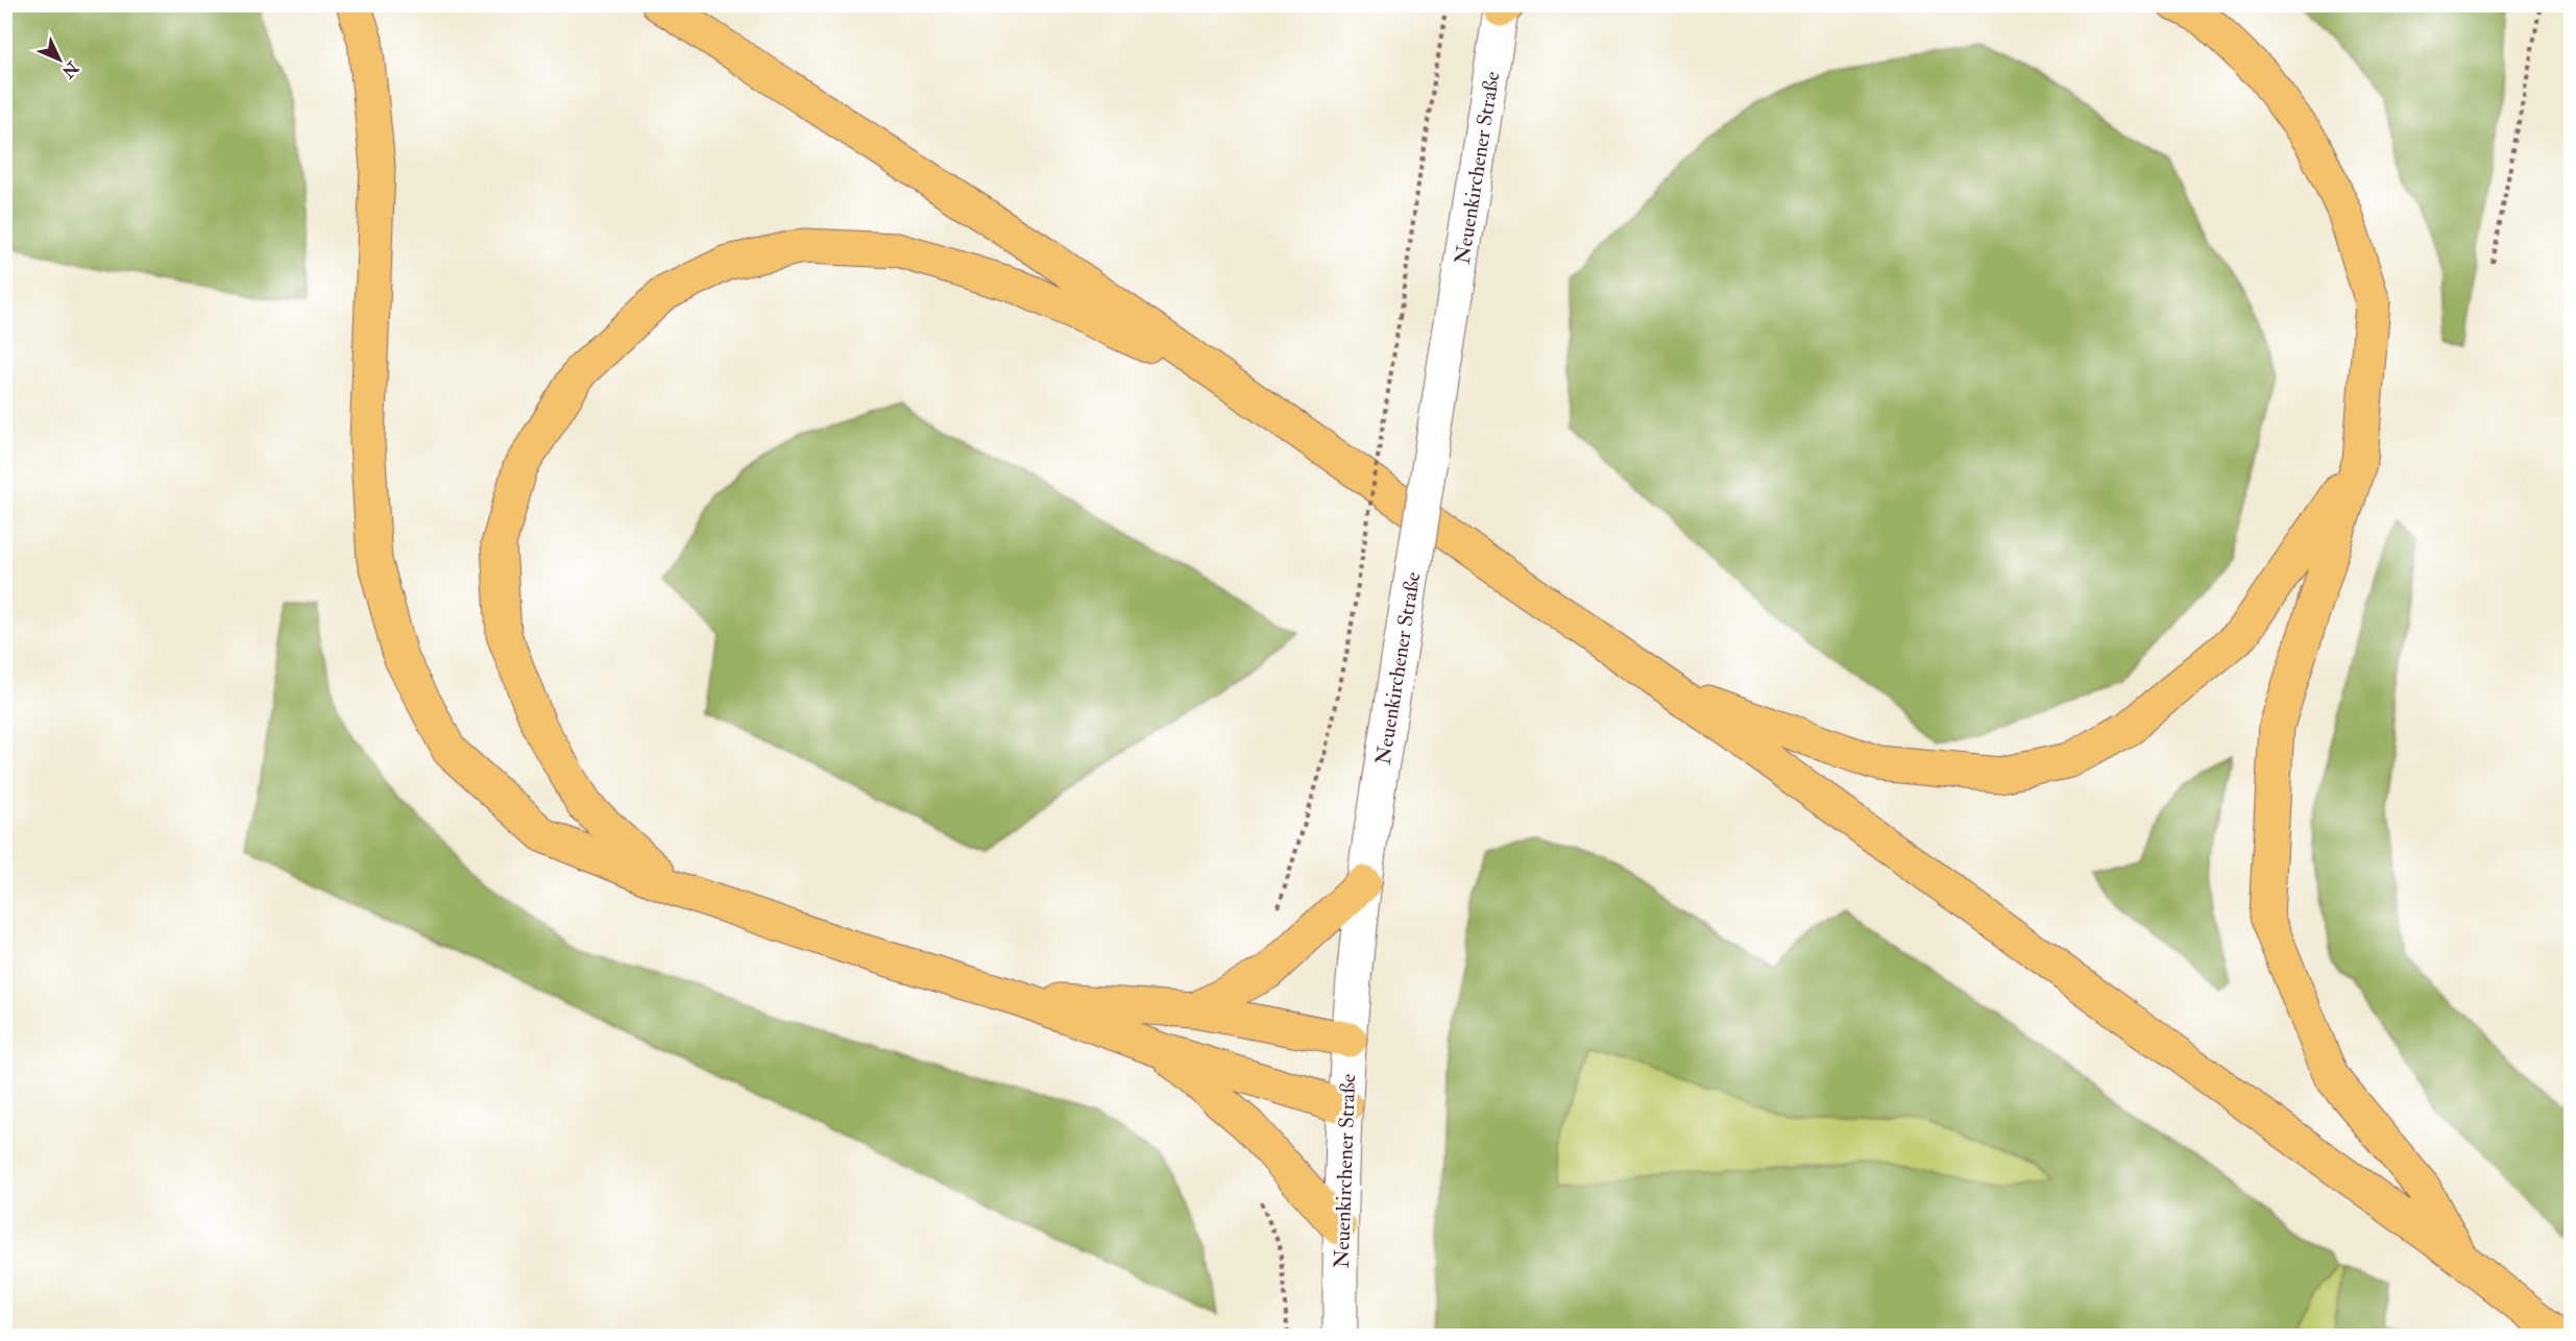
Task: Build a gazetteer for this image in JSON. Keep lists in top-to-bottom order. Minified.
{"streets":{"street":["Neuenkirchener Straße"]},"north":"bottom right"}
